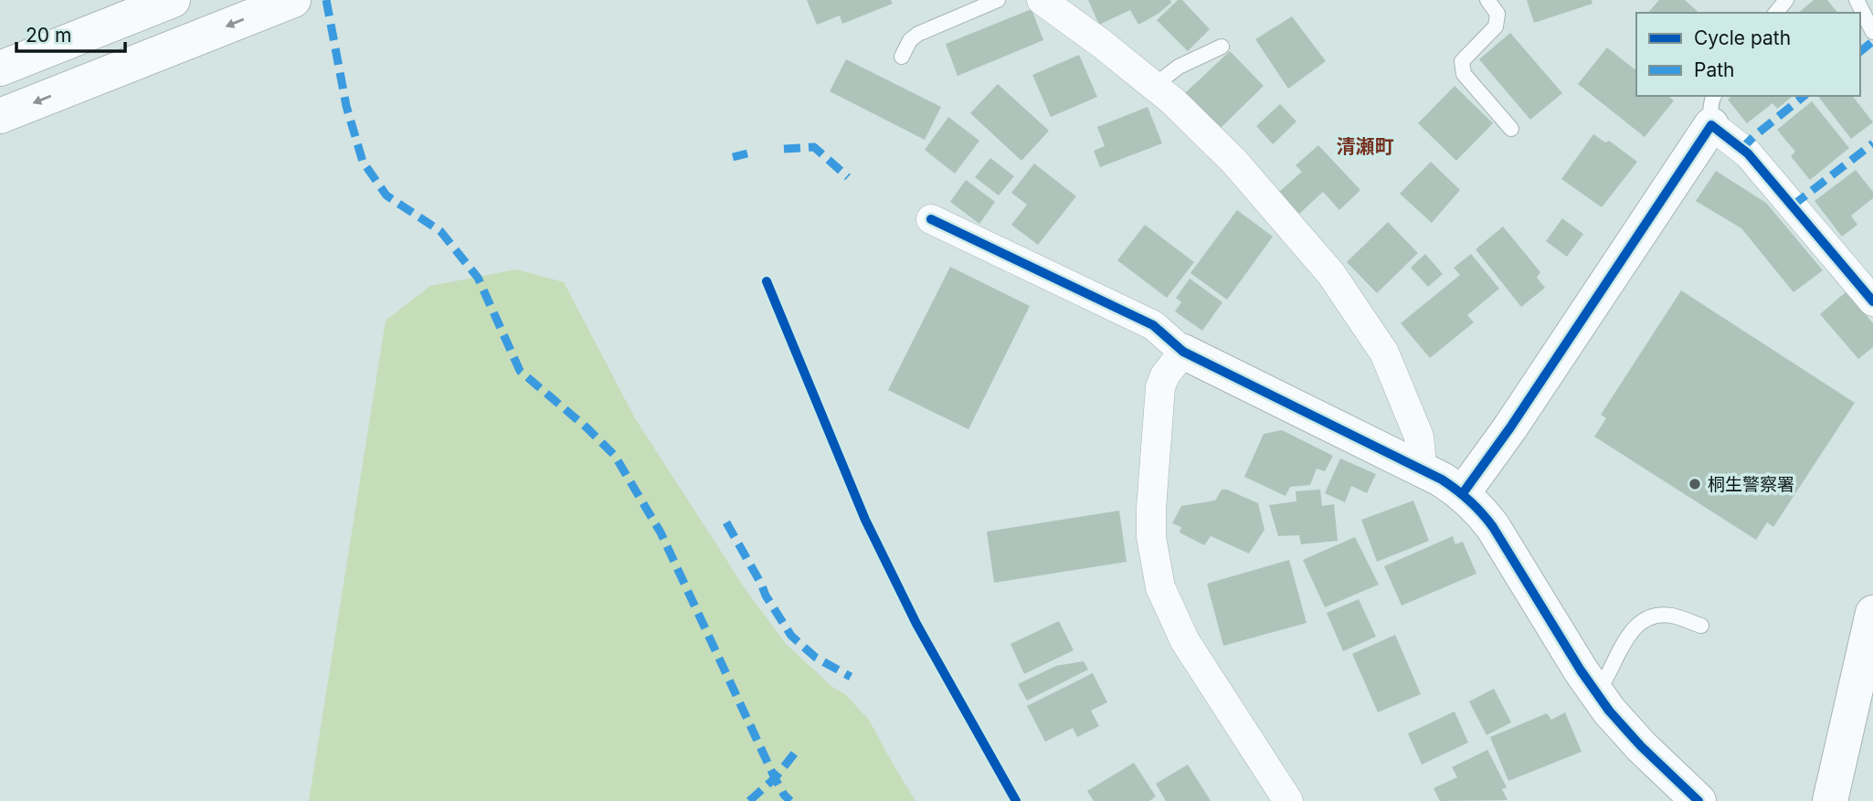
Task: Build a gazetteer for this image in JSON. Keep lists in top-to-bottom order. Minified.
{"districts":["清瀬町"],"places":["桐生警察署"],"legend":["Cycle path","Path"],"scale_bar":"20 m"}
